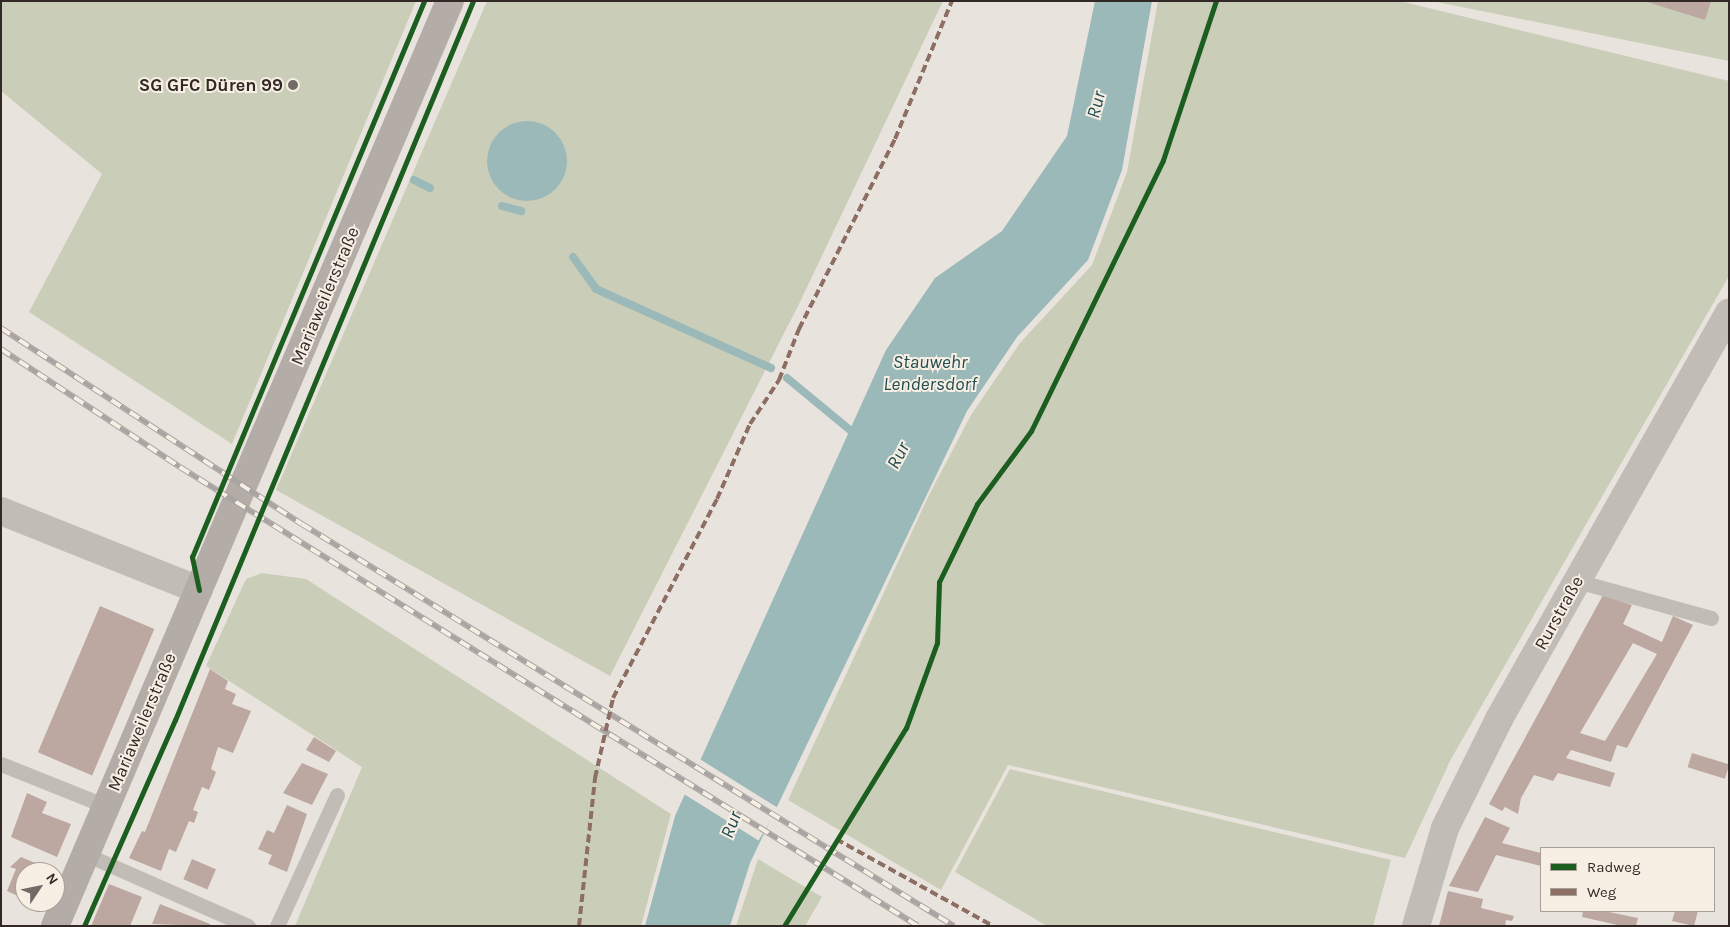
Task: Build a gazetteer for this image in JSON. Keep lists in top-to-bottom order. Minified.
{"streets":{"main road":["Mariaweilerstraße"],"street":["Rurstraße"]},"water":["Rur","Stauwehr Lendersdorf"],"places":["SG GFC Düren 99"],"legend":["Radweg","Weg"],"north":"top right"}
